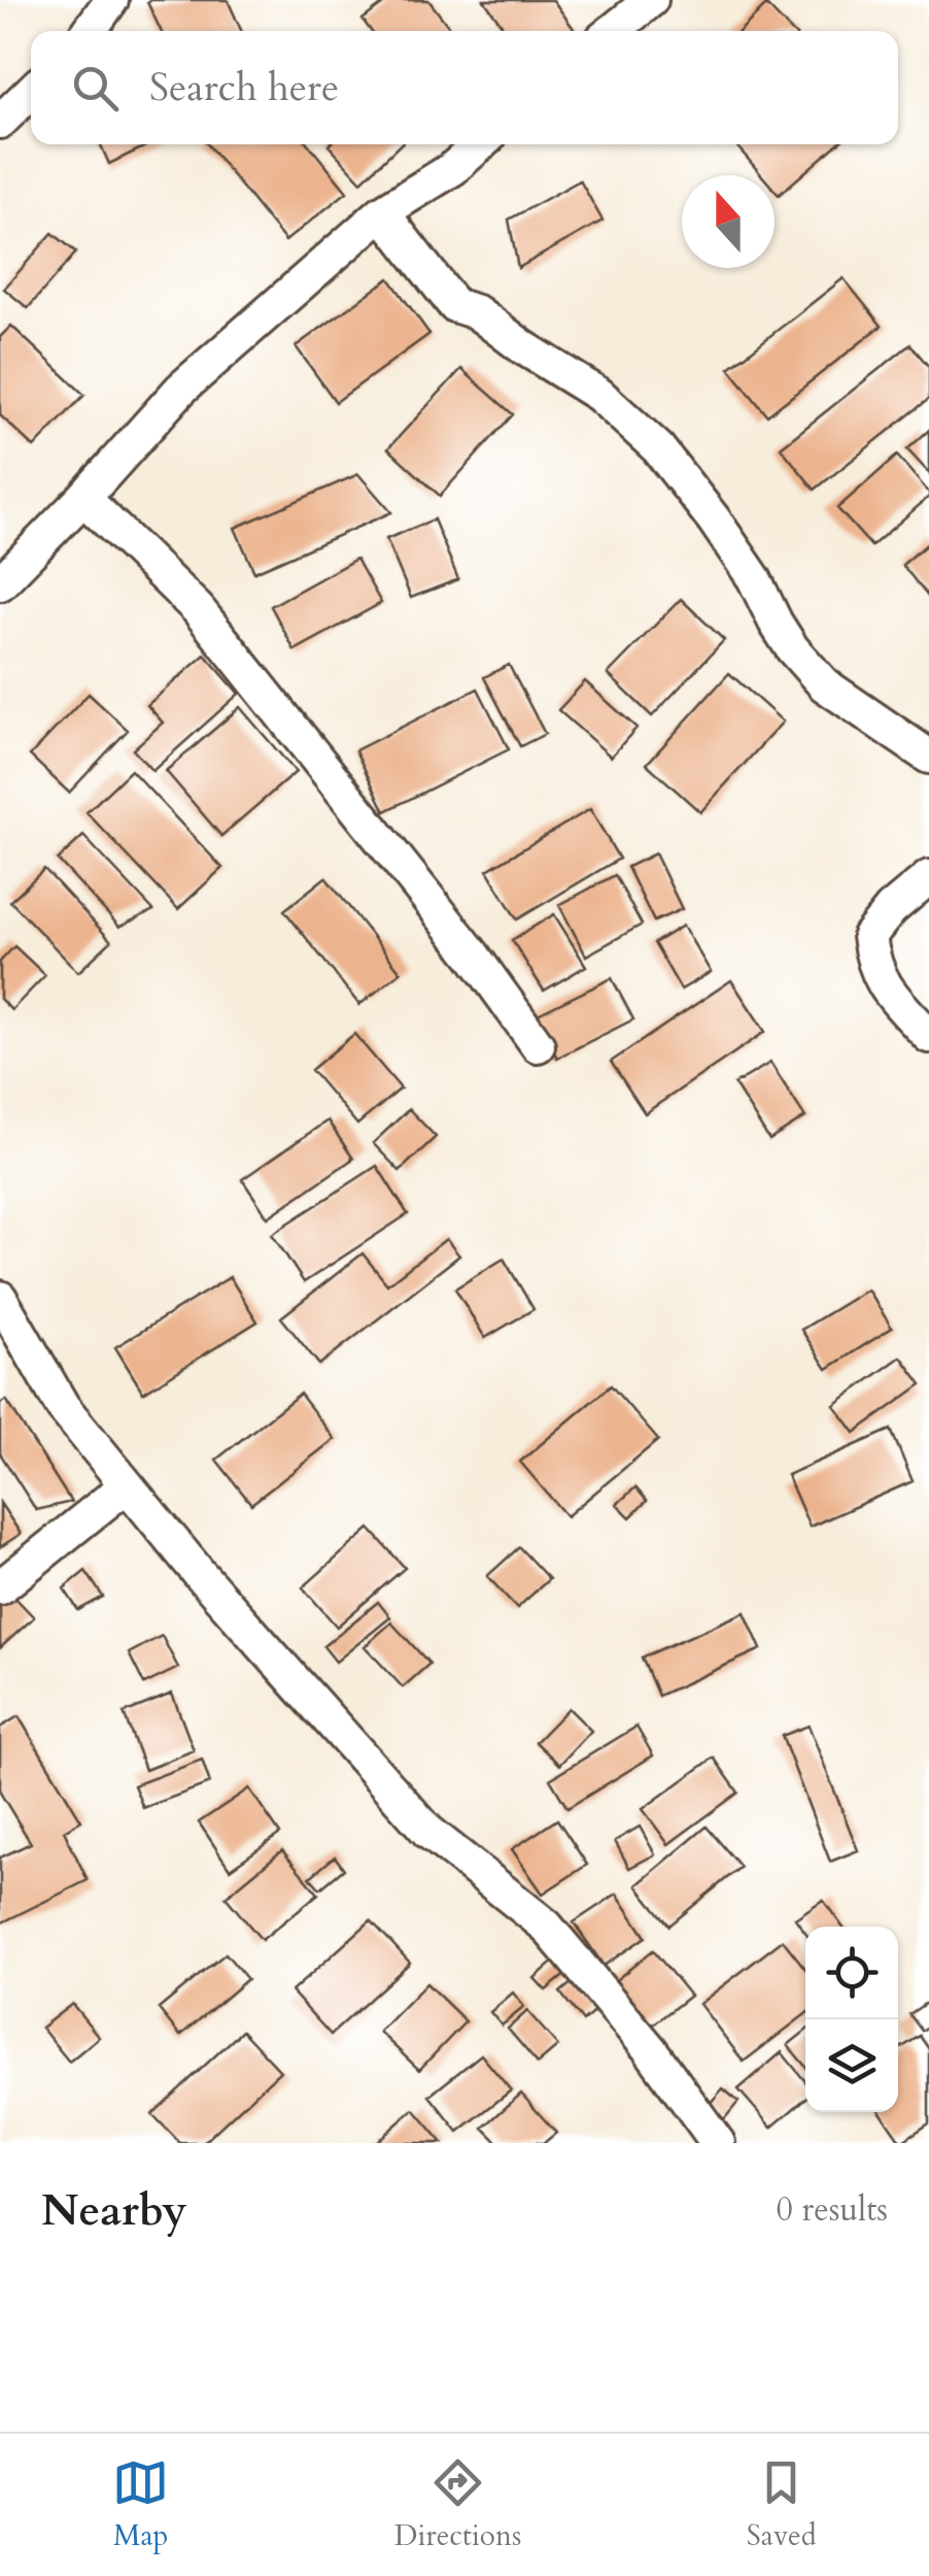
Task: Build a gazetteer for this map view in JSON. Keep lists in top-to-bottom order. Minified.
{"north":"top","page":{"search":"Search here","heading":["Nearby","0 results"],"nav":["Map","Directions","Saved"]}}
